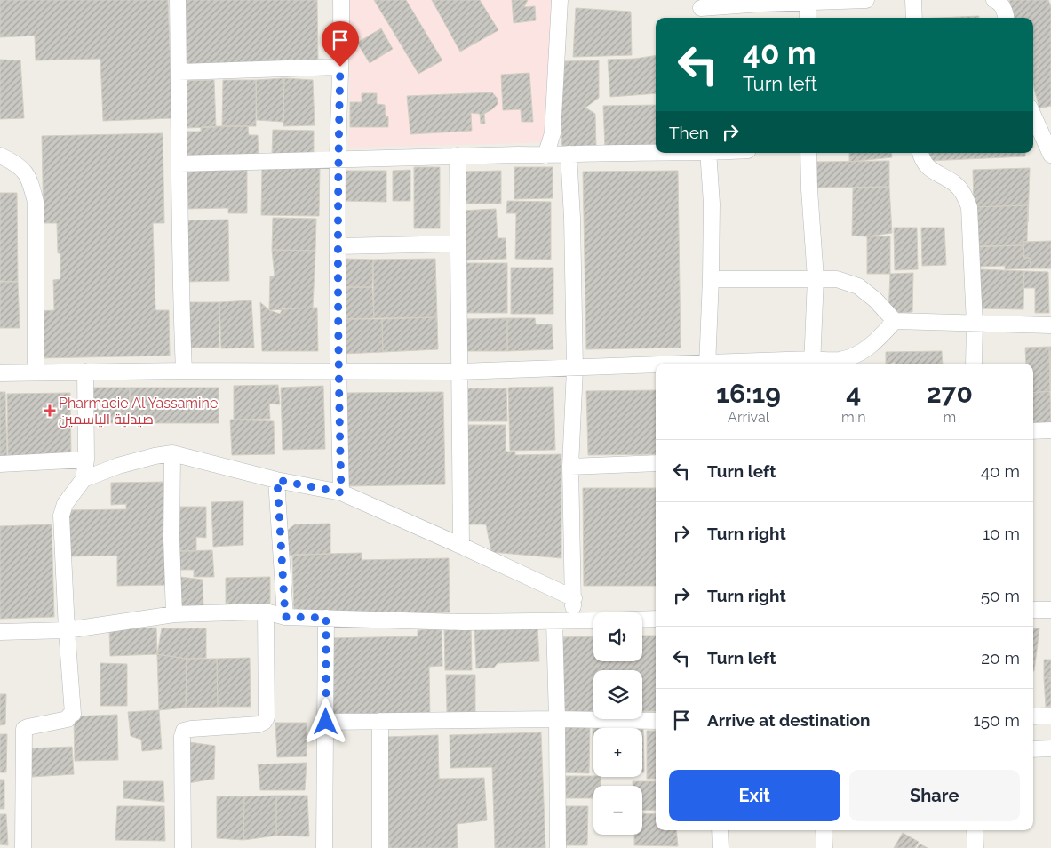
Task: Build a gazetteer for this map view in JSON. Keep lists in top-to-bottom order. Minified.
{"places":{"health":["Pharmacie Al Yassamine صيدلية الياسمين"]},"page":{"turn":["40 m","Turn left"],"then":"Then","eta":["16:19","Arrival","4","min","270","m"],"list":[{"name":"Turn left","value":"40 m"},{"name":"Turn right","value":"10 m"},{"name":"Turn right","value":"50 m"},{"name":"Turn left","value":"20 m"},{"name":"Arrive at destination","value":"150 m"}],"map_buttons":["+","−"],"buttons":["Exit","Share"]}}
